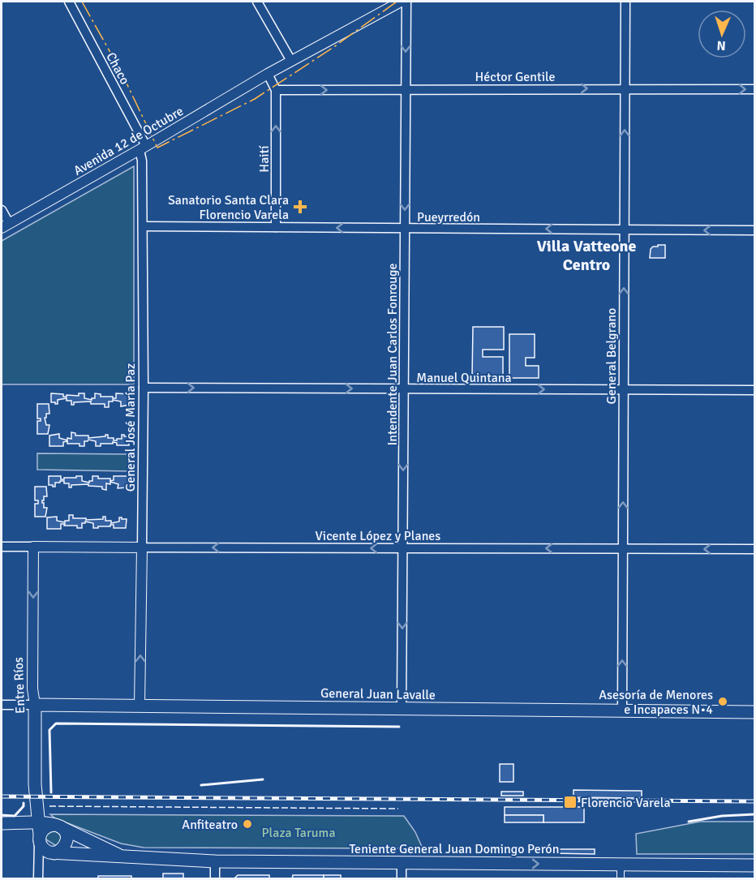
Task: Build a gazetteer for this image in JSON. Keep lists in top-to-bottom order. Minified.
{"streets":{"main road":["Entre Ríos","General Juan Lavalle","Teniente General Juan Domingo Perón"],"street":["Chaco","Héctor Gentile","Avenida 12 de Octubre","Haití","Pueyrredón","Intendente Juan Carlos Fonrouge","General Belgrano","Manuel Quintana","General José María Paz","Vicente López y Planes"]},"crossings":[["Chaco","Avenida 12 de Octubre"],["Chaco","General José María Paz"],["Héctor Gentile","Haití"],["Héctor Gentile","Intendente Juan Carlos Fonrouge"],["Héctor Gentile","General Belgrano"],["Avenida 12 de Octubre","General José María Paz"],["Haití","Pueyrredón"],["Pueyrredón","Intendente Juan Carlos Fonrouge"],["Pueyrredón","General Belgrano"],["Pueyrredón","General José María Paz"],["Intendente Juan Carlos Fonrouge","Manuel Quintana"],["Intendente Juan Carlos Fonrouge","Vicente López y Planes"],["Intendente Juan Carlos Fonrouge","General Juan Lavalle"],["General Belgrano","Manuel Quintana"],["General Belgrano","Vicente López y Planes"],["General Belgrano","General Juan Lavalle"],["Manuel Quintana","General José María Paz"],["General José María Paz","Vicente López y Planes"],["General José María Paz","General Juan Lavalle"],["Vicente López y Planes","Entre Ríos"],["Entre Ríos","General Juan Lavalle"],["Entre Ríos","Teniente General Juan Domingo Perón"]],"one_way":["Héctor Gentile","Haití","Pueyrredón","Intendente Juan Carlos Fonrouge","General Belgrano","Manuel Quintana","Vicente López y Planes","Entre Ríos"],"districts":["Villa Vatteone Centro"],"parks":["Plaza Taruma"],"places":{"health":["Sanatorio Santa Clara Florencio Varela"],"other":["Asesoría de Menores e Incapaces N•4","Anfiteatro"],"transit":["Florencio Varela"]},"north":"bottom"}
